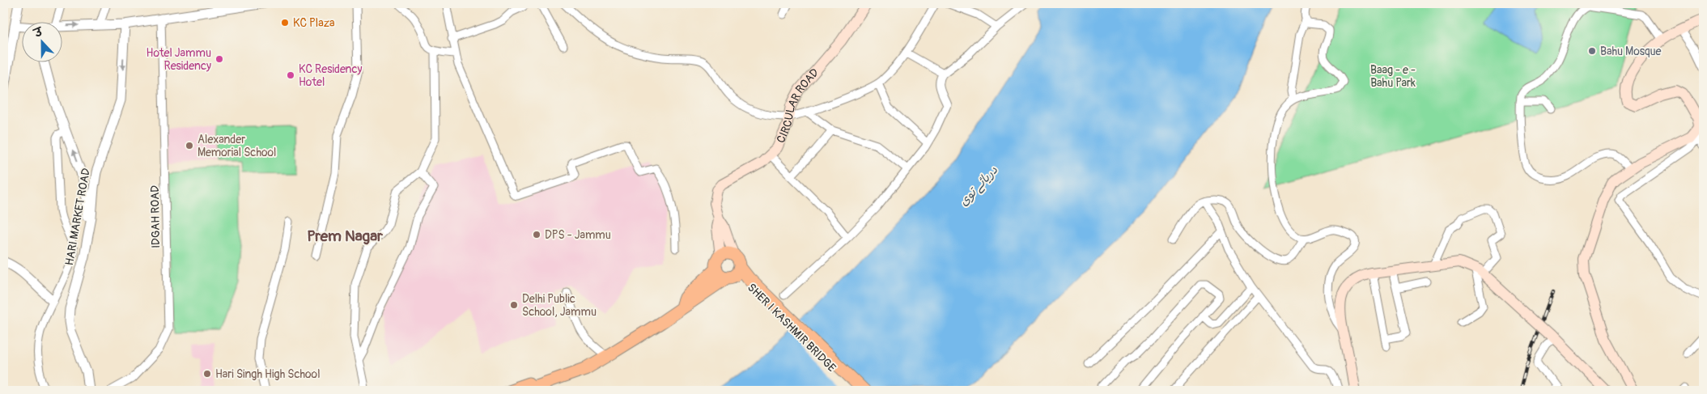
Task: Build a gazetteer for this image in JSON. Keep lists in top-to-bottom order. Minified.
{"streets":{"main road":["CIRCULAR ROAD","SHER I KASHMIR BRIDGE"],"street":["HARI MARKET ROAD","IDGAH ROAD"]},"districts":["Prem Nagar"],"water":["دریائے توی"],"parks":["Baag - e - Bahu Park"],"places":["KC Plaza","Bahu Mosque","Hotel Jammu Residency","KC Residency Hotel","Alexander Memorial School","DPS - Jammu","Delhi Public School, Jammu","Hari Singh High School"],"north":"top"}
